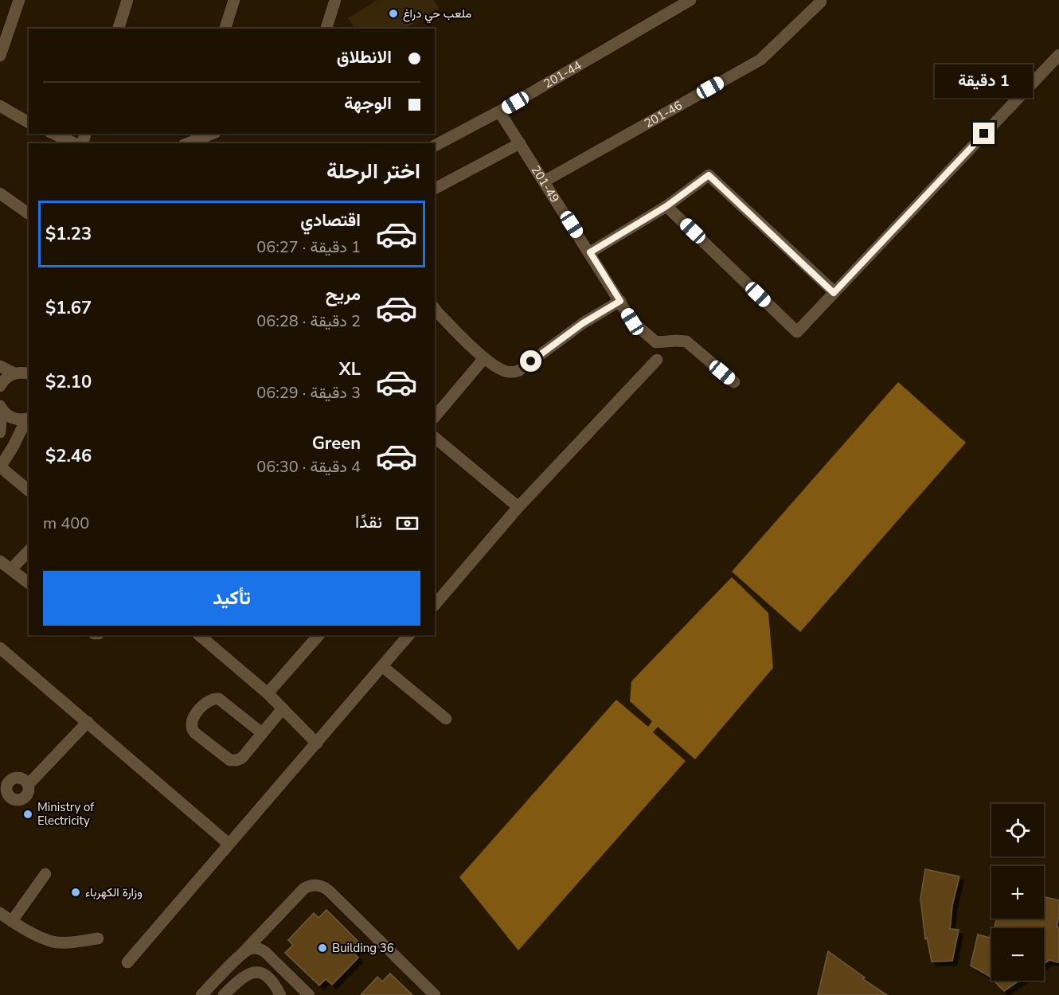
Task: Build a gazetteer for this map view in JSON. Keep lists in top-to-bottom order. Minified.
{"streets":{"street":["201-44","201-46","201-49"]},"crossings":[["201-44","201-49"],["201-46","201-49"]],"places":["ملعب حي دراغ","Ministry of Electricity","وزارة الكهرباء","Building 36"],"page":{"banner":["الانطلاق","الوجهة"],"bubble":"1 دقيقة","heading":"اختر الرحلة","list":[{"name":"اقتصادي","note":"1 دقيقة · 06:27","value":"$1.23"},{"name":"مريح","note":"2 دقيقة · 06:28","value":"$1.67"},{"name":"XL","note":"3 دقيقة · 06:29","value":"$2.10"},{"name":"Green","note":"4 دقيقة · 06:30","value":"$2.46"}],"pay":["نقدًا","400 m"],"buttons":"تأكيد","map_buttons":["+","−"]}}
